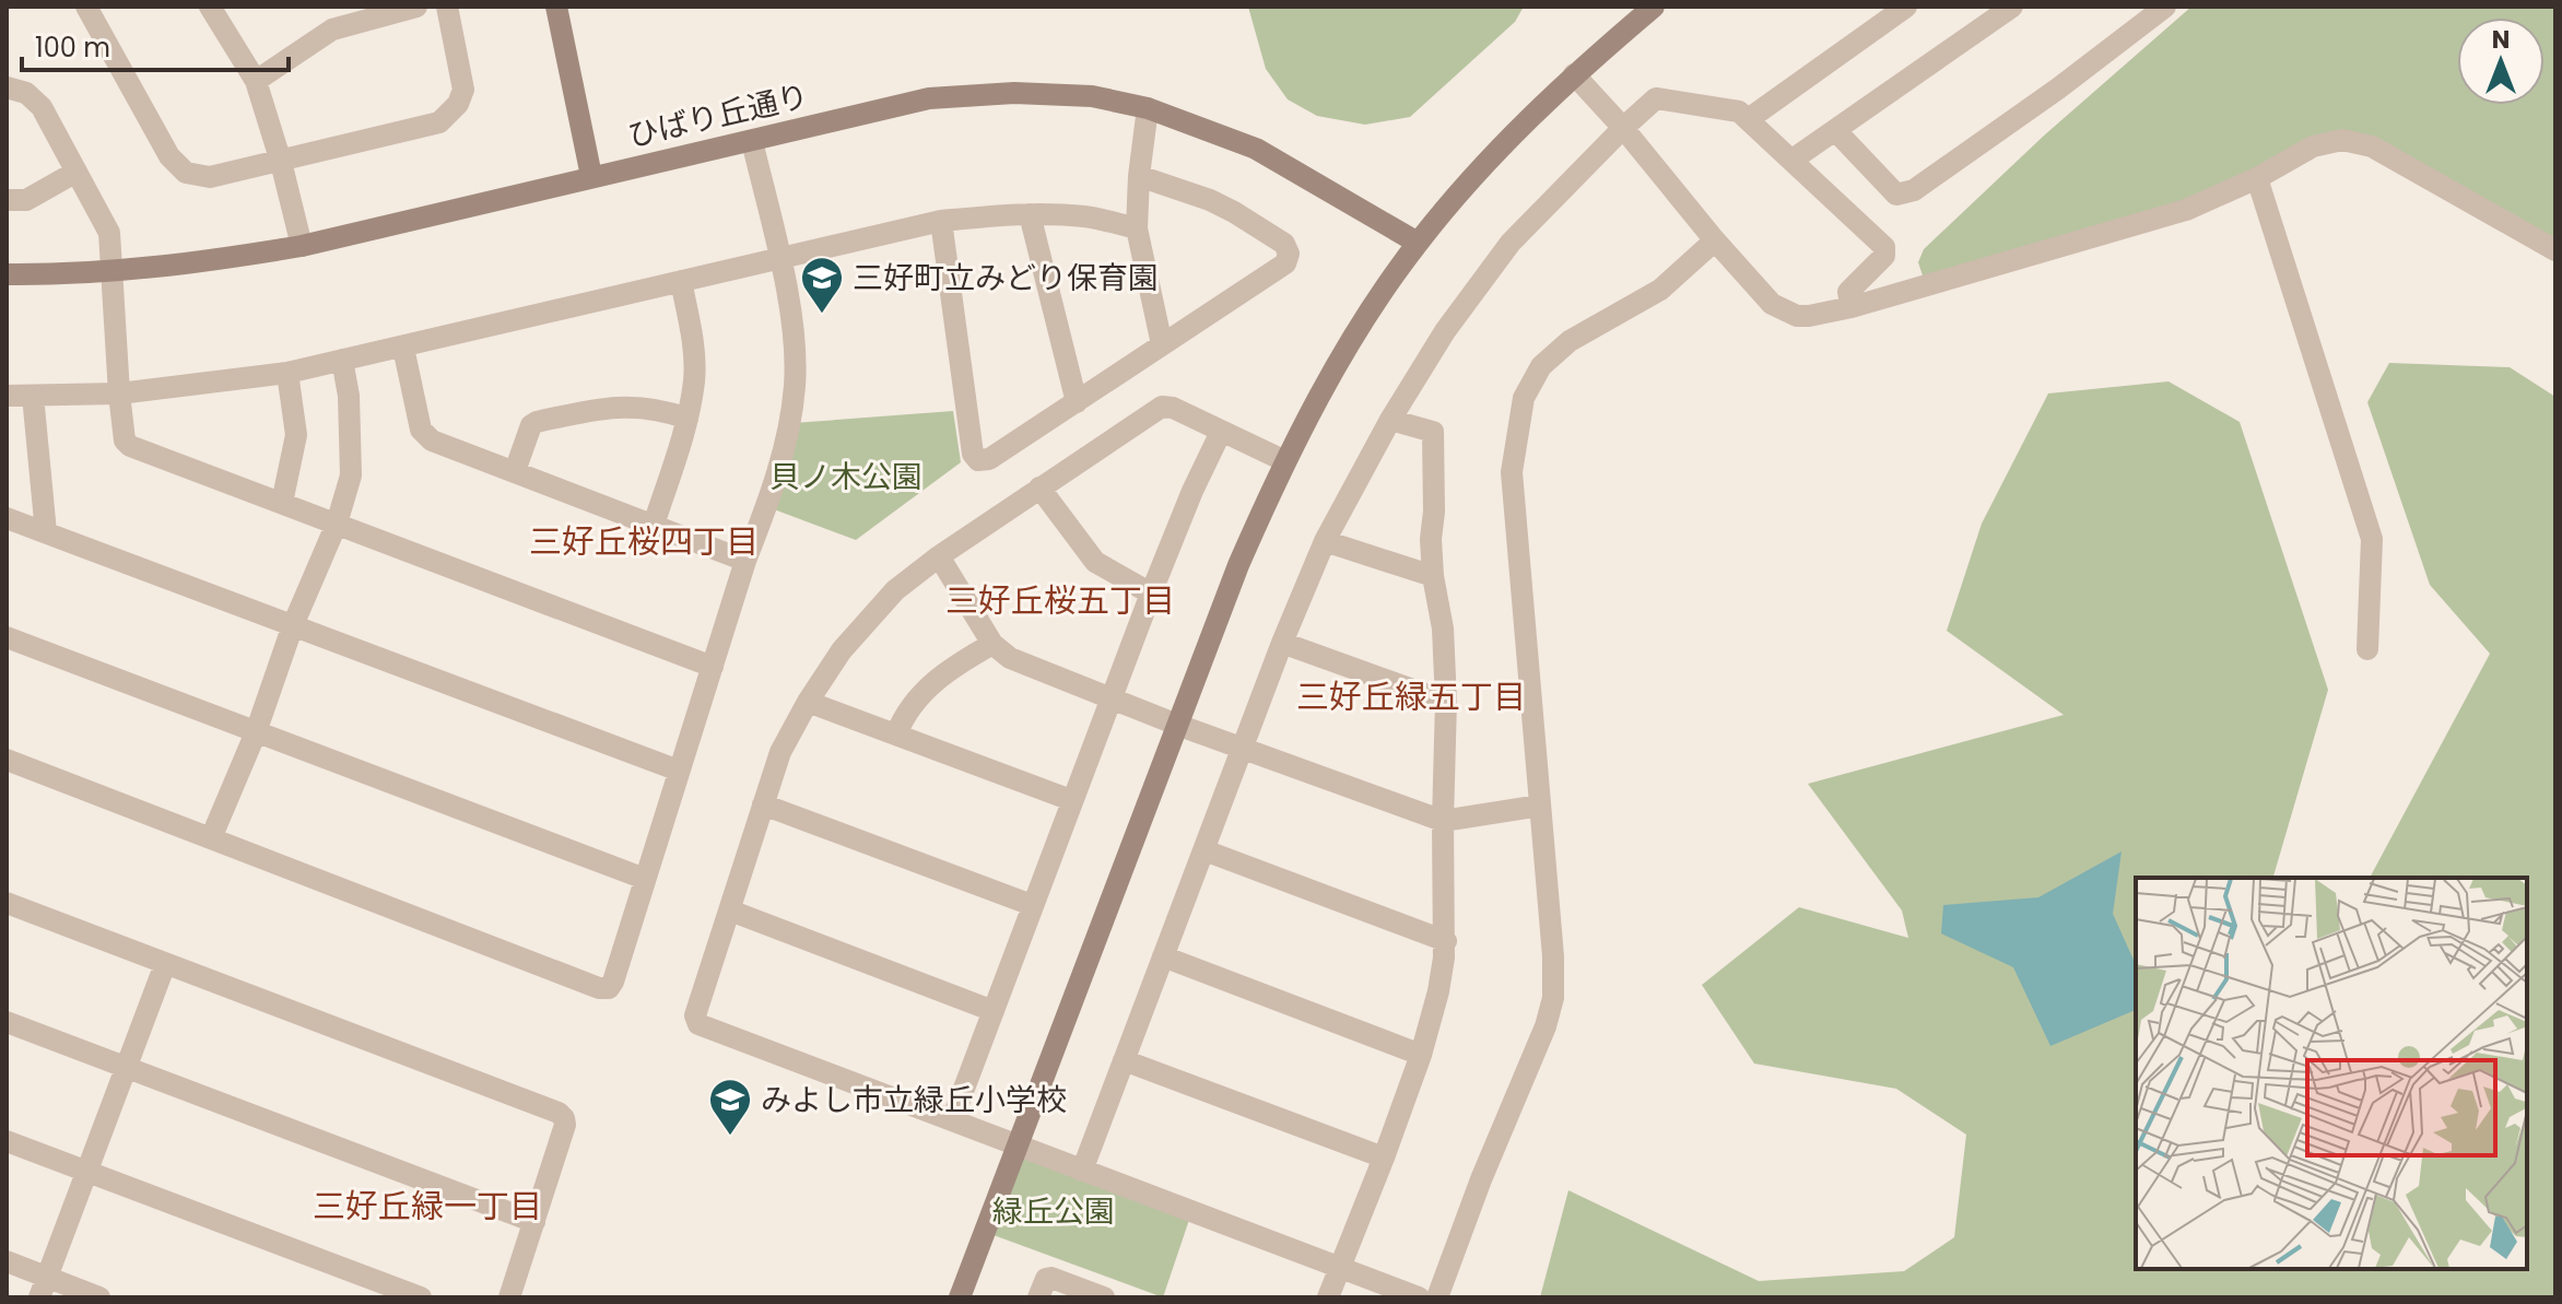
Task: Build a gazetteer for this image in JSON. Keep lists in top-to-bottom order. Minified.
{"streets":{"street":["ひばり丘通り"]},"districts":["三好丘桜四丁目","三好丘桜五丁目","三好丘緑五丁目","三好丘緑一丁目"],"parks":["貝ノ木公園","緑丘公園"],"places":{"school or university":["三好町立みどり保育園","みよし市立緑丘小学校"]},"scale_bar":"100 m","north":"top"}
